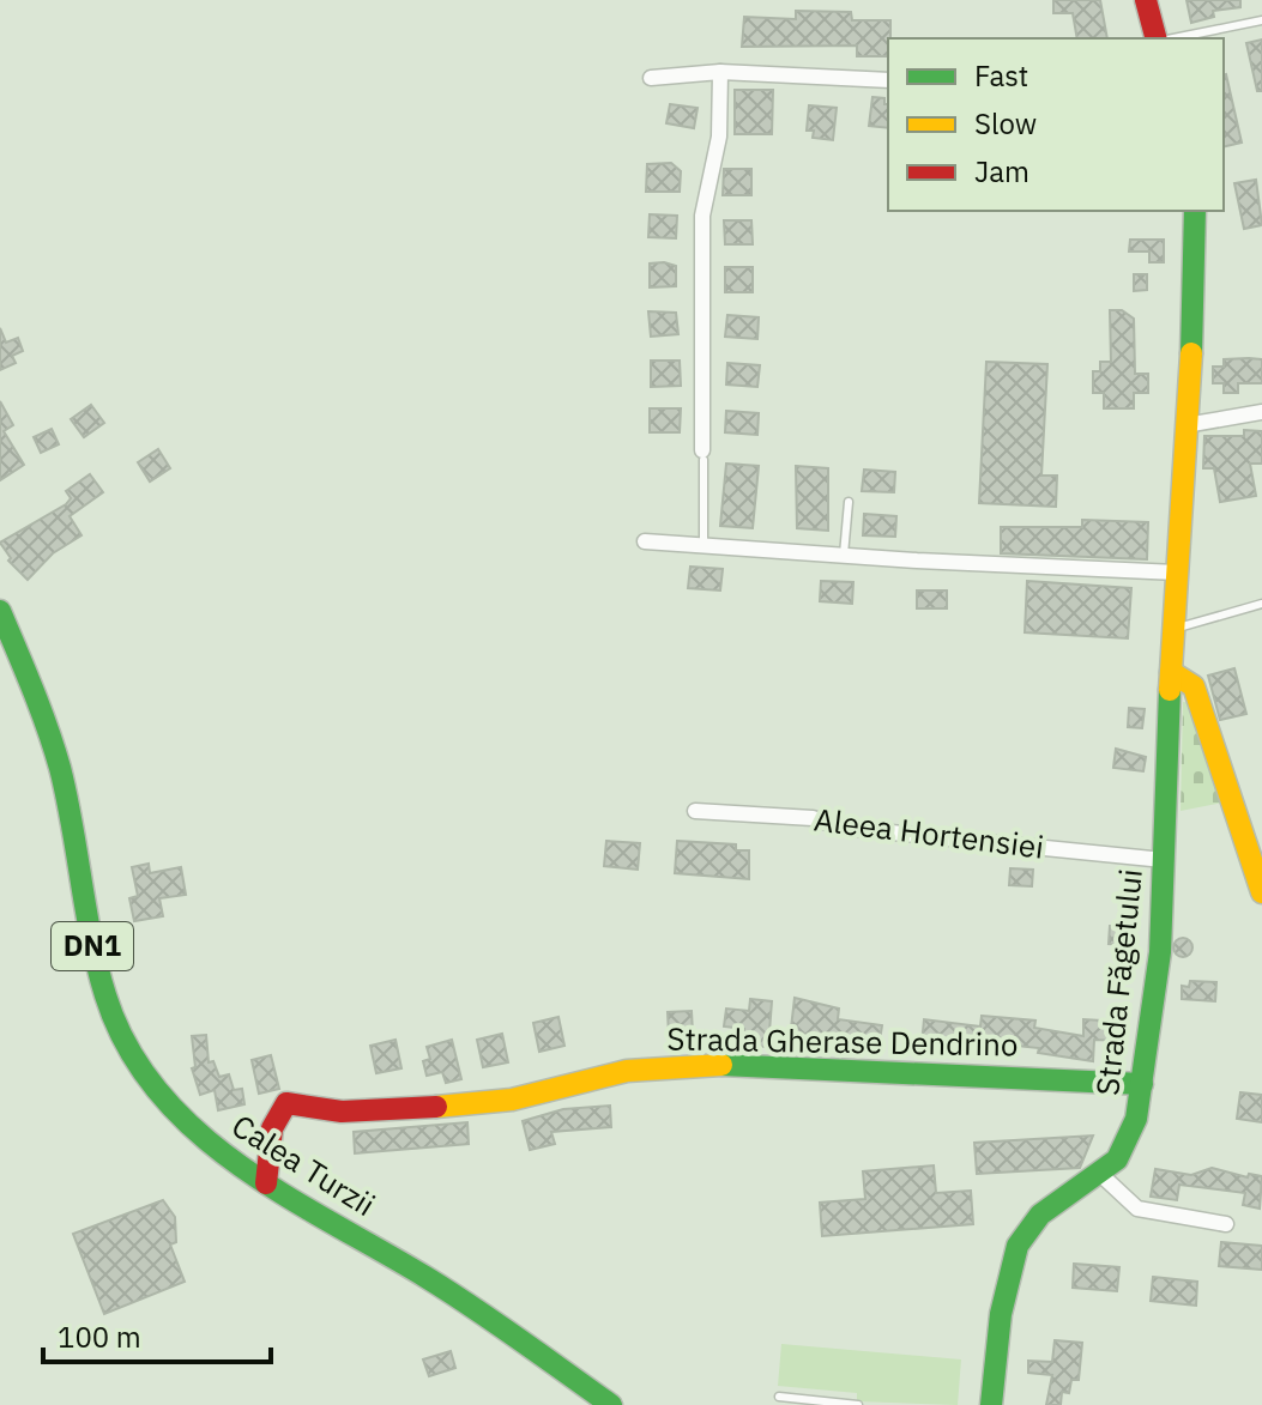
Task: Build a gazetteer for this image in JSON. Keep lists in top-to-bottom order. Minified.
{"streets":{"main road":["DN1","Strada Făgetului","Strada Gherase Dendrino","Calea Turzii"],"street":["Aleea Hortensiei"]},"crossings":[["Aleea Hortensiei","Strada Făgetului"],["Strada Făgetului","Strada Gherase Dendrino"],["Strada Gherase Dendrino","Calea Turzii"]],"legend":["Fast","Slow","Jam"],"scale_bar":"100 m"}
